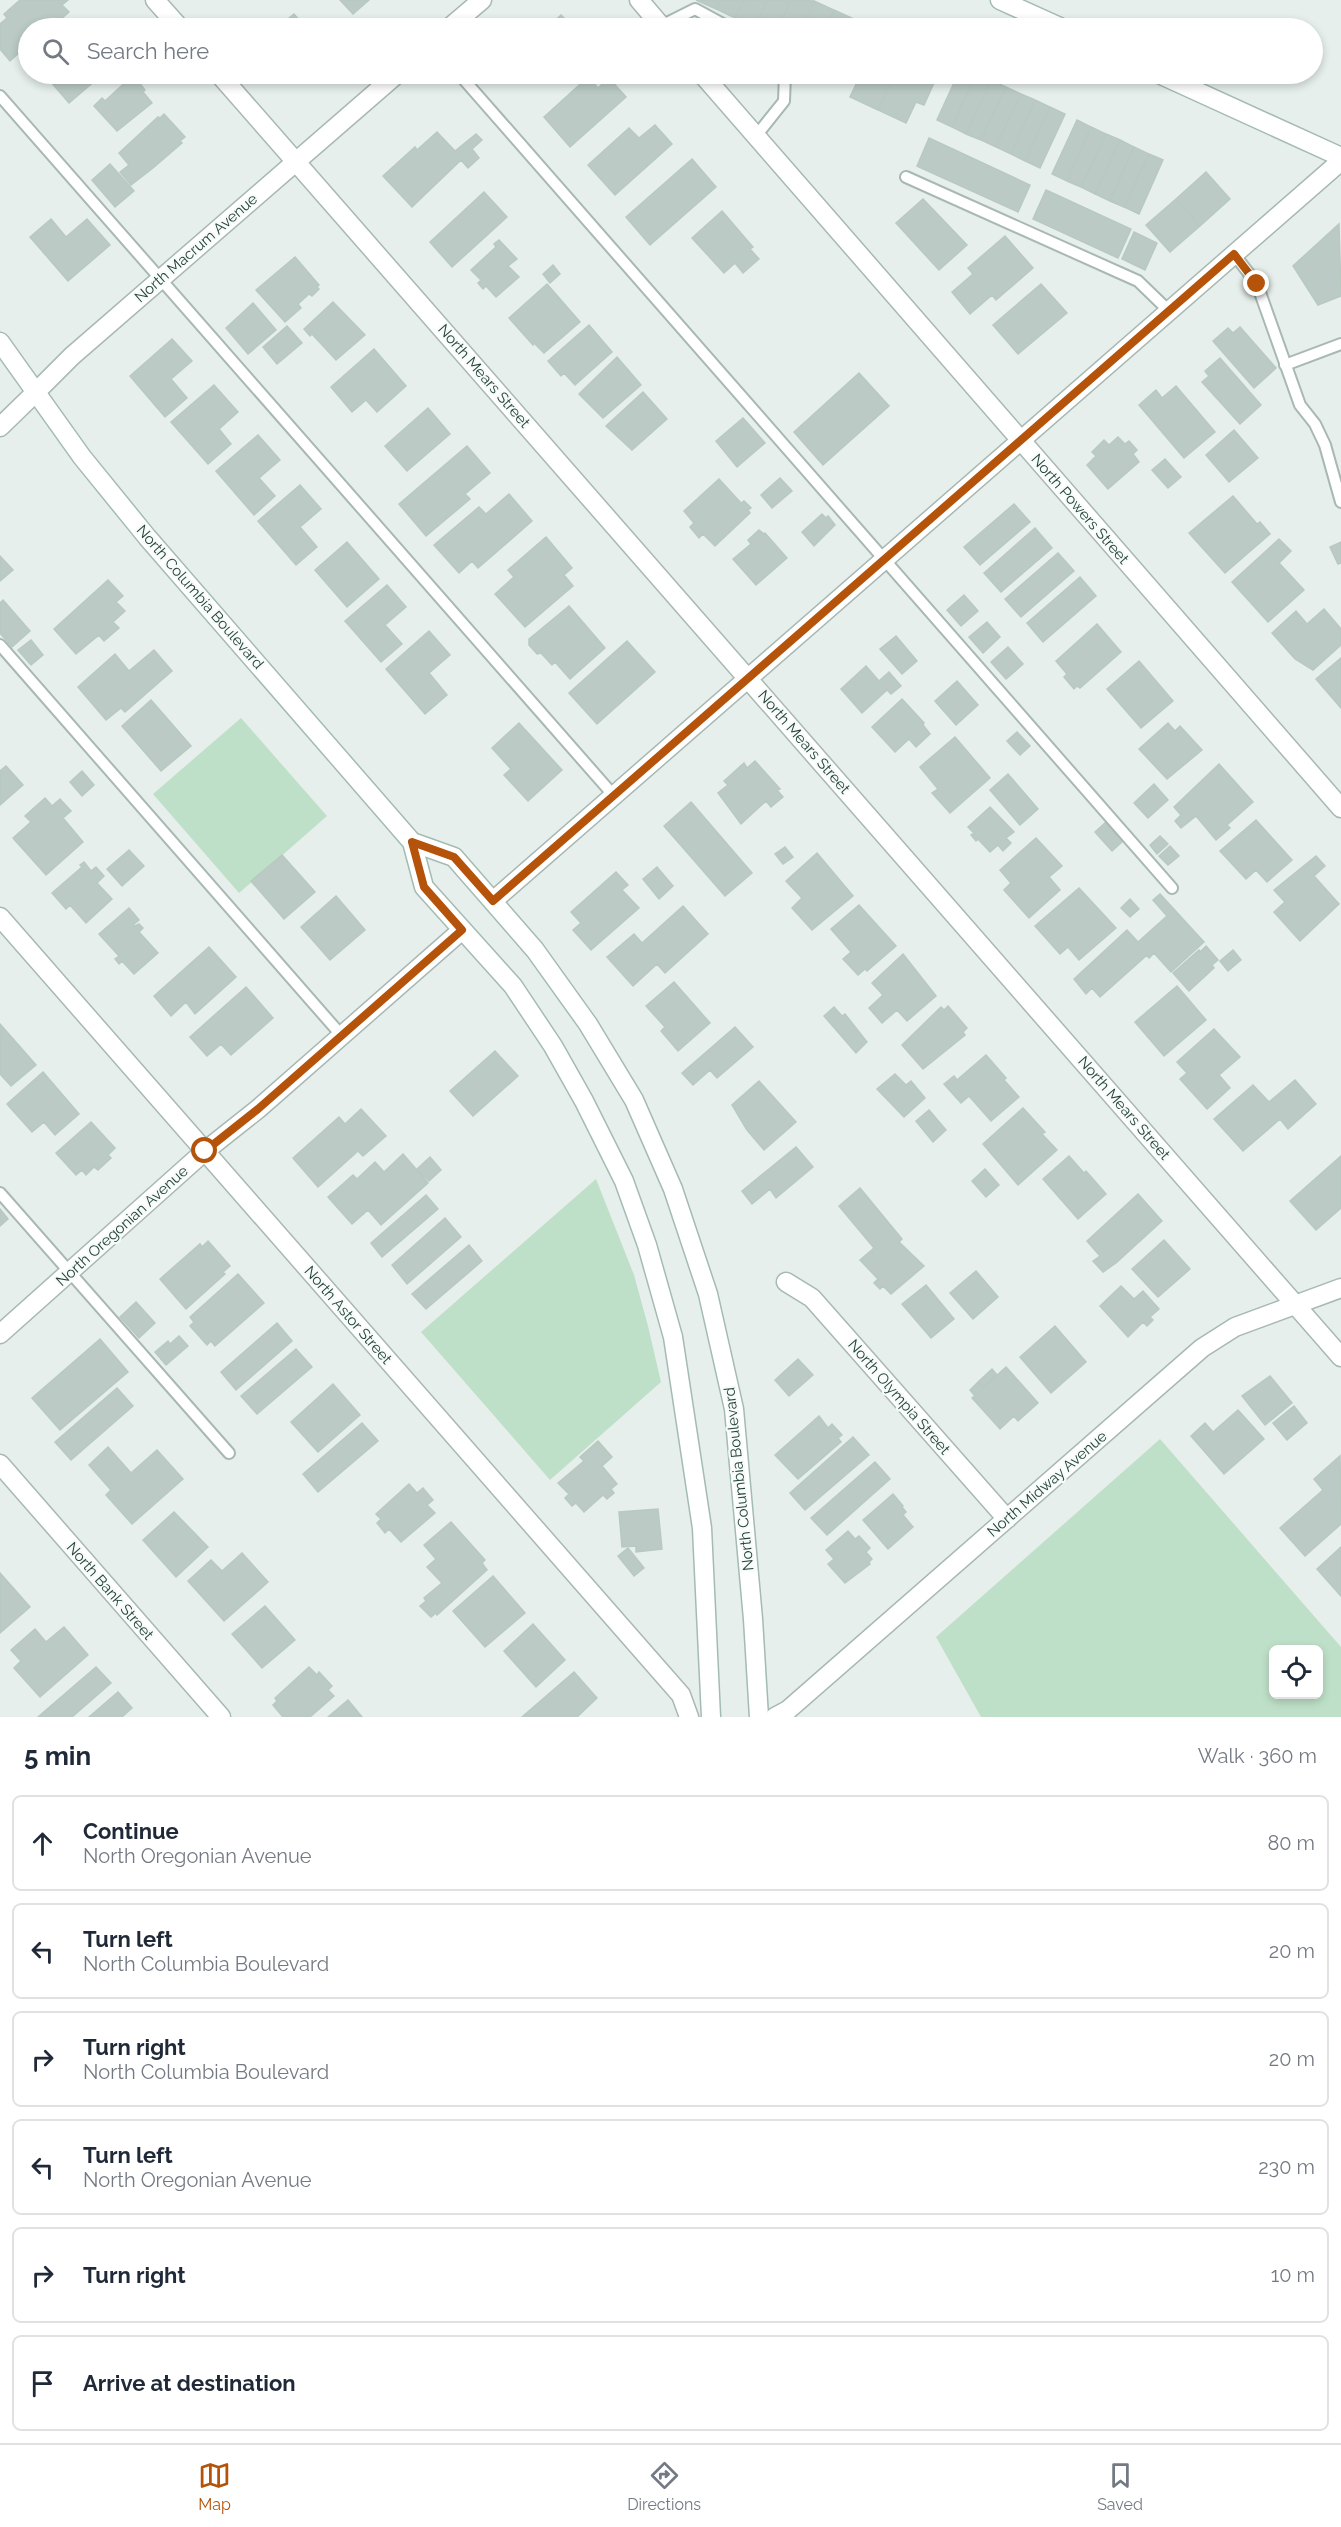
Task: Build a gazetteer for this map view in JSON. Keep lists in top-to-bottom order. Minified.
{"streets":{"street":["North Macrum Avenue","North Mears Street","North Powers Street","North Columbia Boulevard","North Oregonian Avenue","North Astor Street","North Olympia Street","North Midway Avenue","North Bank Street"]},"crossings":[["North Macrum Avenue","North Mears Street"],["North Macrum Avenue","North Columbia Boulevard"],["North Mears Street","North Midway Avenue"],["North Columbia Boulevard","North Oregonian Avenue"],["North Oregonian Avenue","North Astor Street"],["North Olympia Street","North Midway Avenue"]],"page":{"search":"Search here","heading":["5 min","Walk · 360 m"],"list":[["Continue","North Oregonian Avenue","80 m"],["Turn left","North Columbia Boulevard","20 m"],["Turn right","North Columbia Boulevard","20 m"],["Turn left","North Oregonian Avenue","230 m"],["Turn right","10 m"],"Arrive at destination"],"nav":["Map","Directions","Saved"]}}
